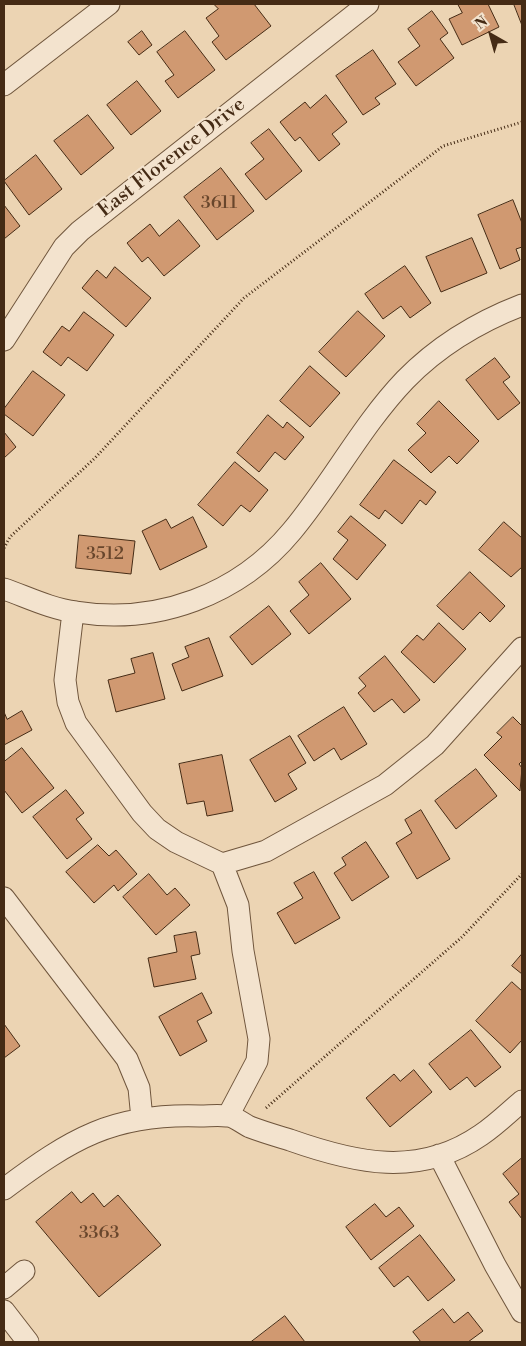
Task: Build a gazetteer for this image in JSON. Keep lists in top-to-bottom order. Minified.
{"streets":{"street":["East Florence Drive"]},"house_numbers":["3611","3512","3363"],"north":"top left"}
